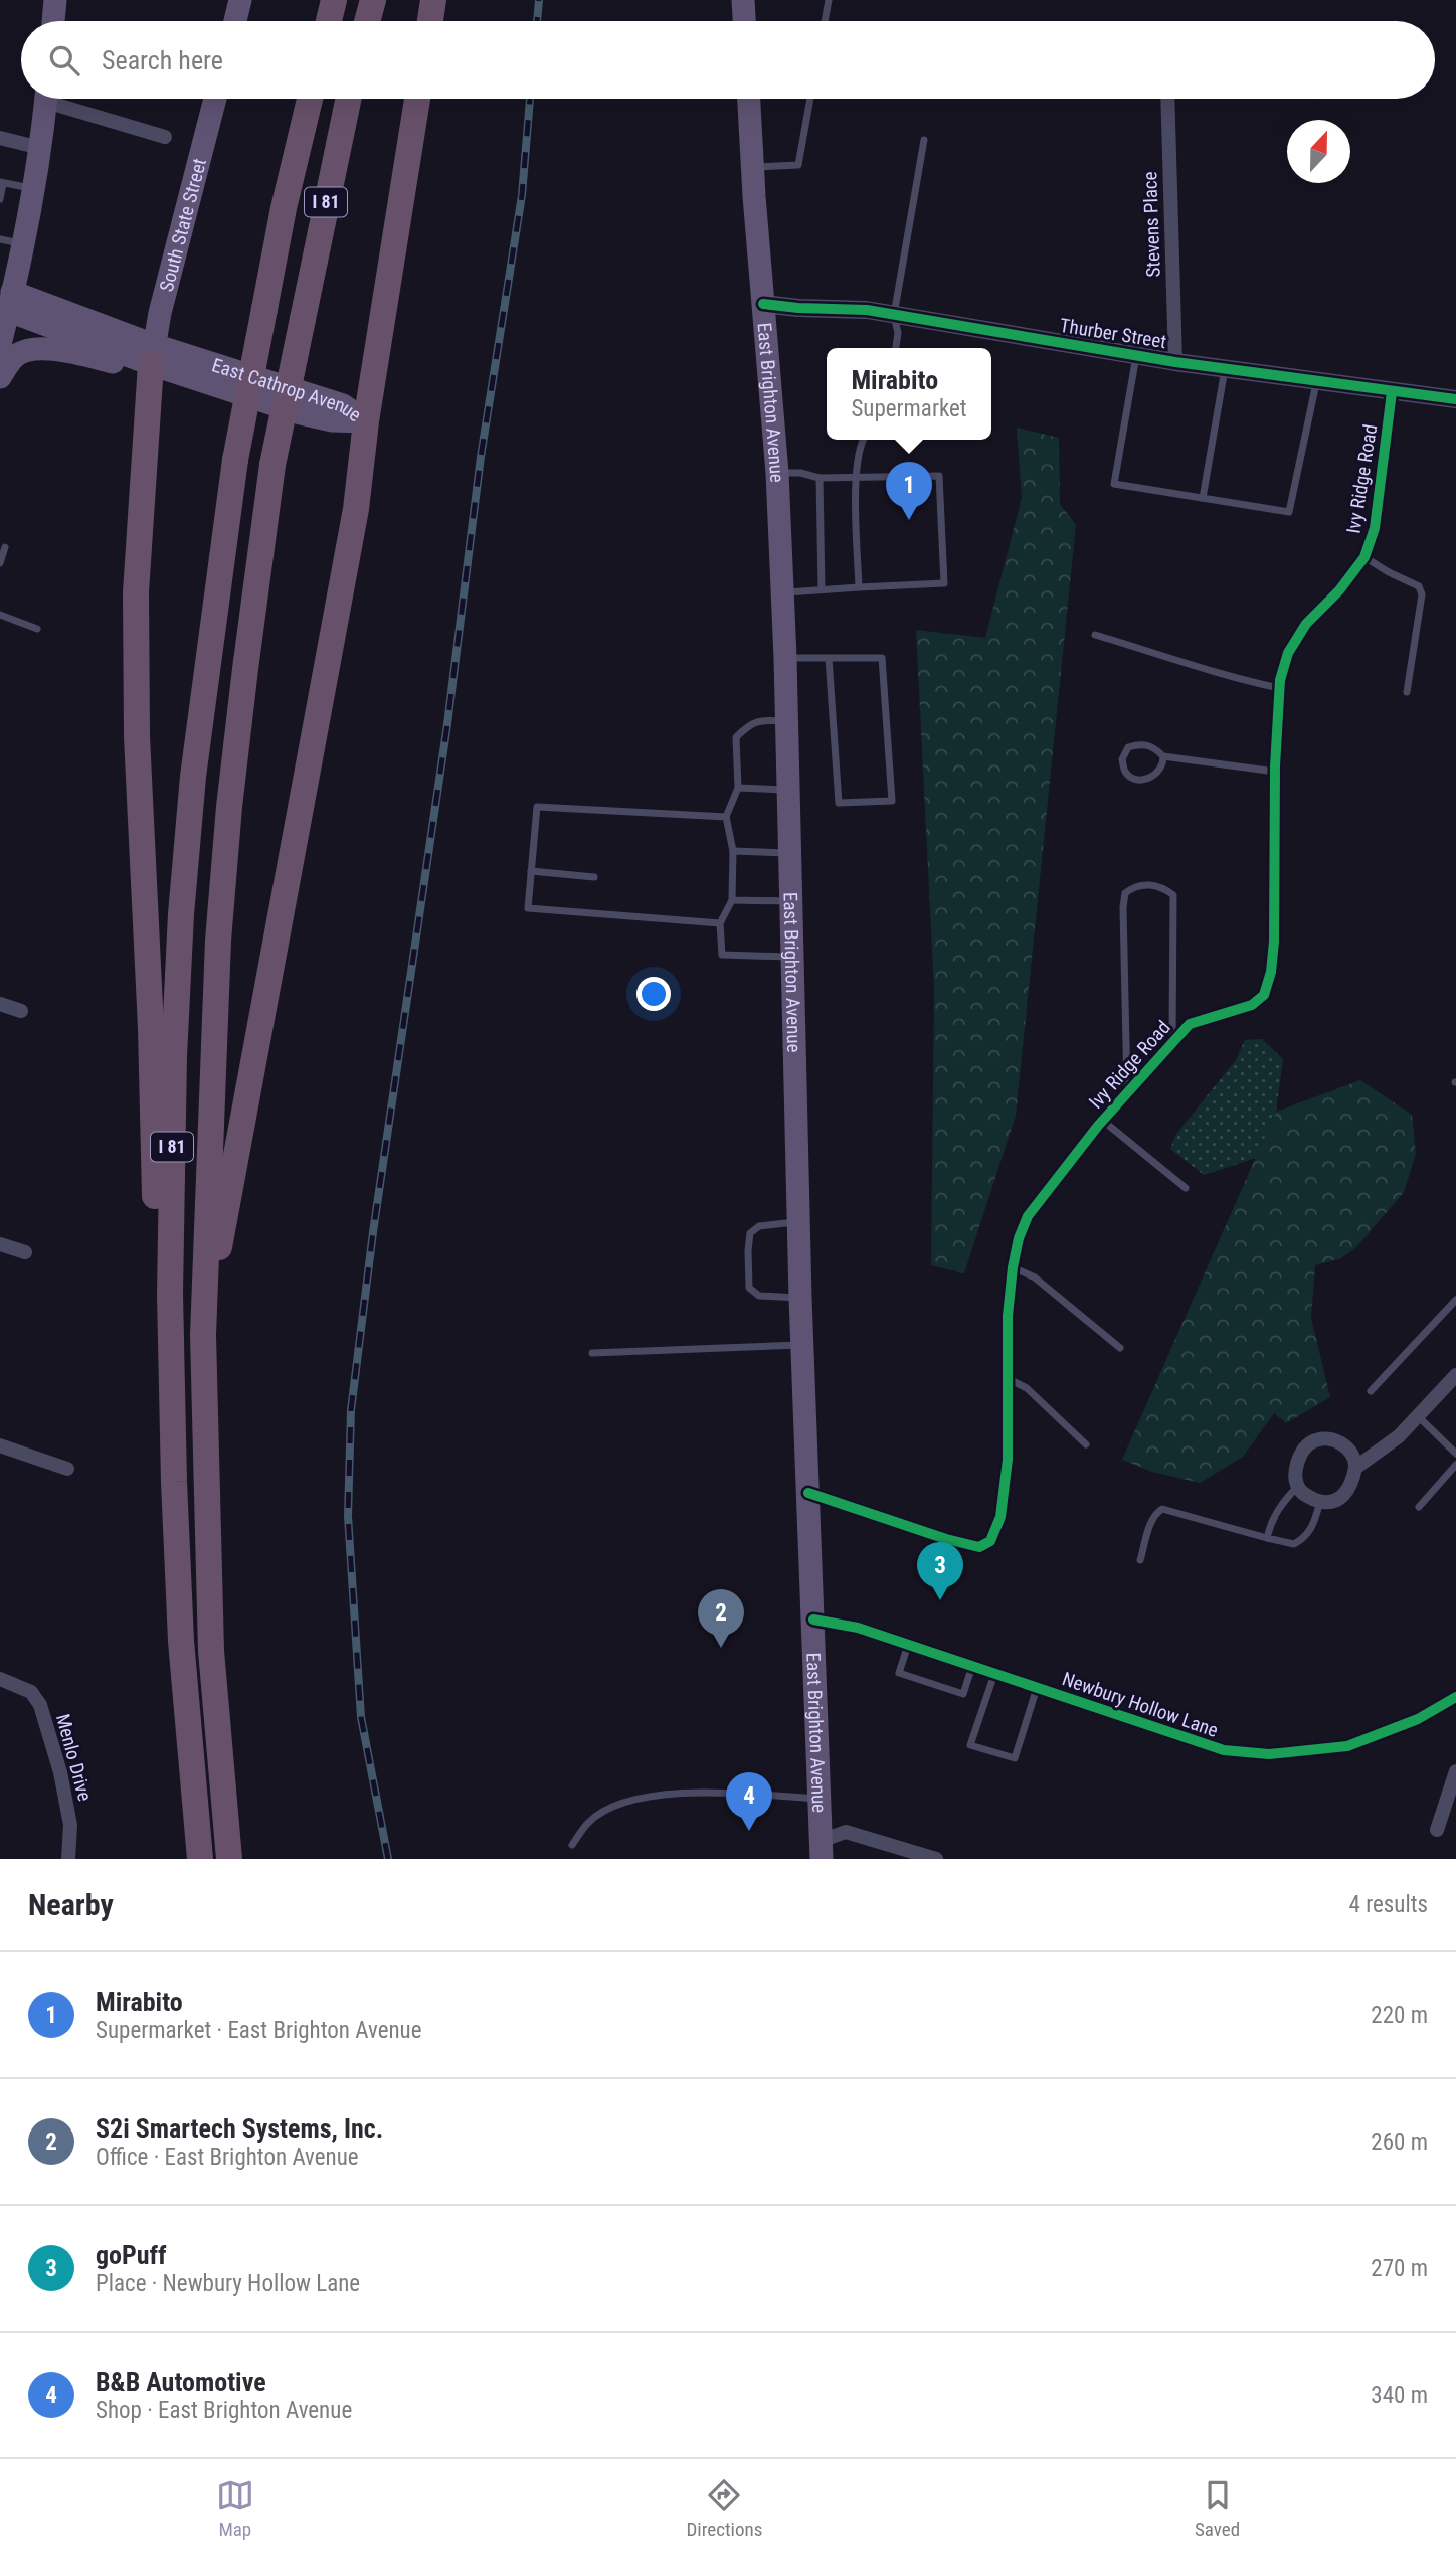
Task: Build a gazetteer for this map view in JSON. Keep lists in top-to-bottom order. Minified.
{"streets":{"highway":["I 81"],"main road":["South State Street","East Cathrop Avenue","East Brighton Avenue"],"street":["Stevens Place","Thurber Street","Ivy Ridge Road","Newbury Hollow Lane","Menlo Drive"]},"crossings":[["Stevens Place","Thurber Street"],["South State Street","East Cathrop Avenue"],["Thurber Street","East Brighton Avenue"],["Thurber Street","Ivy Ridge Road"],["East Brighton Avenue","Ivy Ridge Road"],["East Brighton Avenue","Newbury Hollow Lane"]],"north":"top","page":{"search":"Search here","popup":["Mirabito","Supermarket"],"pins":["1","3","2","4"],"heading":["Nearby","4 results"],"list":[{"mark":"1","name":"Mirabito","note":"Supermarket · East Brighton Avenue","value":"220 m"},{"mark":"2","name":"S2i Smartech Systems, Inc.","note":"Office · East Brighton Avenue","value":"260 m"},{"mark":"3","name":"goPuff","note":"Place · Newbury Hollow Lane","value":"270 m"},{"mark":"4","name":"B&B Automotive","note":"Shop · East Brighton Avenue","value":"340 m"}],"nav":["Map","Directions","Saved"]}}
